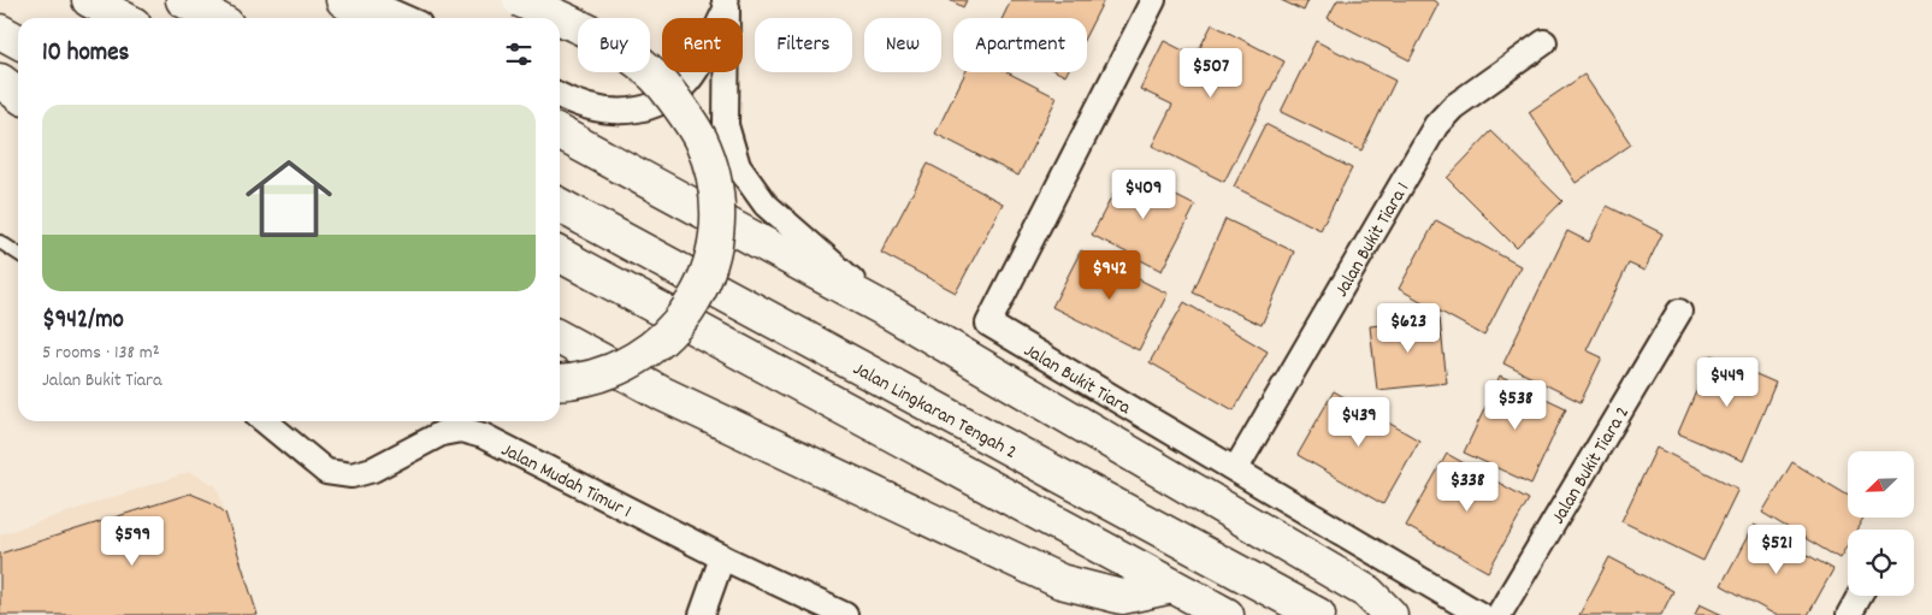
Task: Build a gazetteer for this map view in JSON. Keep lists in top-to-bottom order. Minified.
{"streets":{"highway":["Jalan Lingkaran Tengah 2"],"street":["Jalan Bukit Tiara 1","Jalan Bukit Tiara","Jalan Bukit Tiara 2","Jalan Mudah Timur 1"]},"crossings":[["Jalan Bukit Tiara 1","Jalan Bukit Tiara"]],"north":"bottom left","page":{"chip":["Buy","Rent","Filters","New","Apartment"],"heading":"10 homes","price":["$507","$409","$942","$623","$449","$538","$439","$338","$599","$521"],"list":[{"name":"$942/mo","note":"5 rooms · 138 m² · Jalan Bukit Tiara"}]}}
